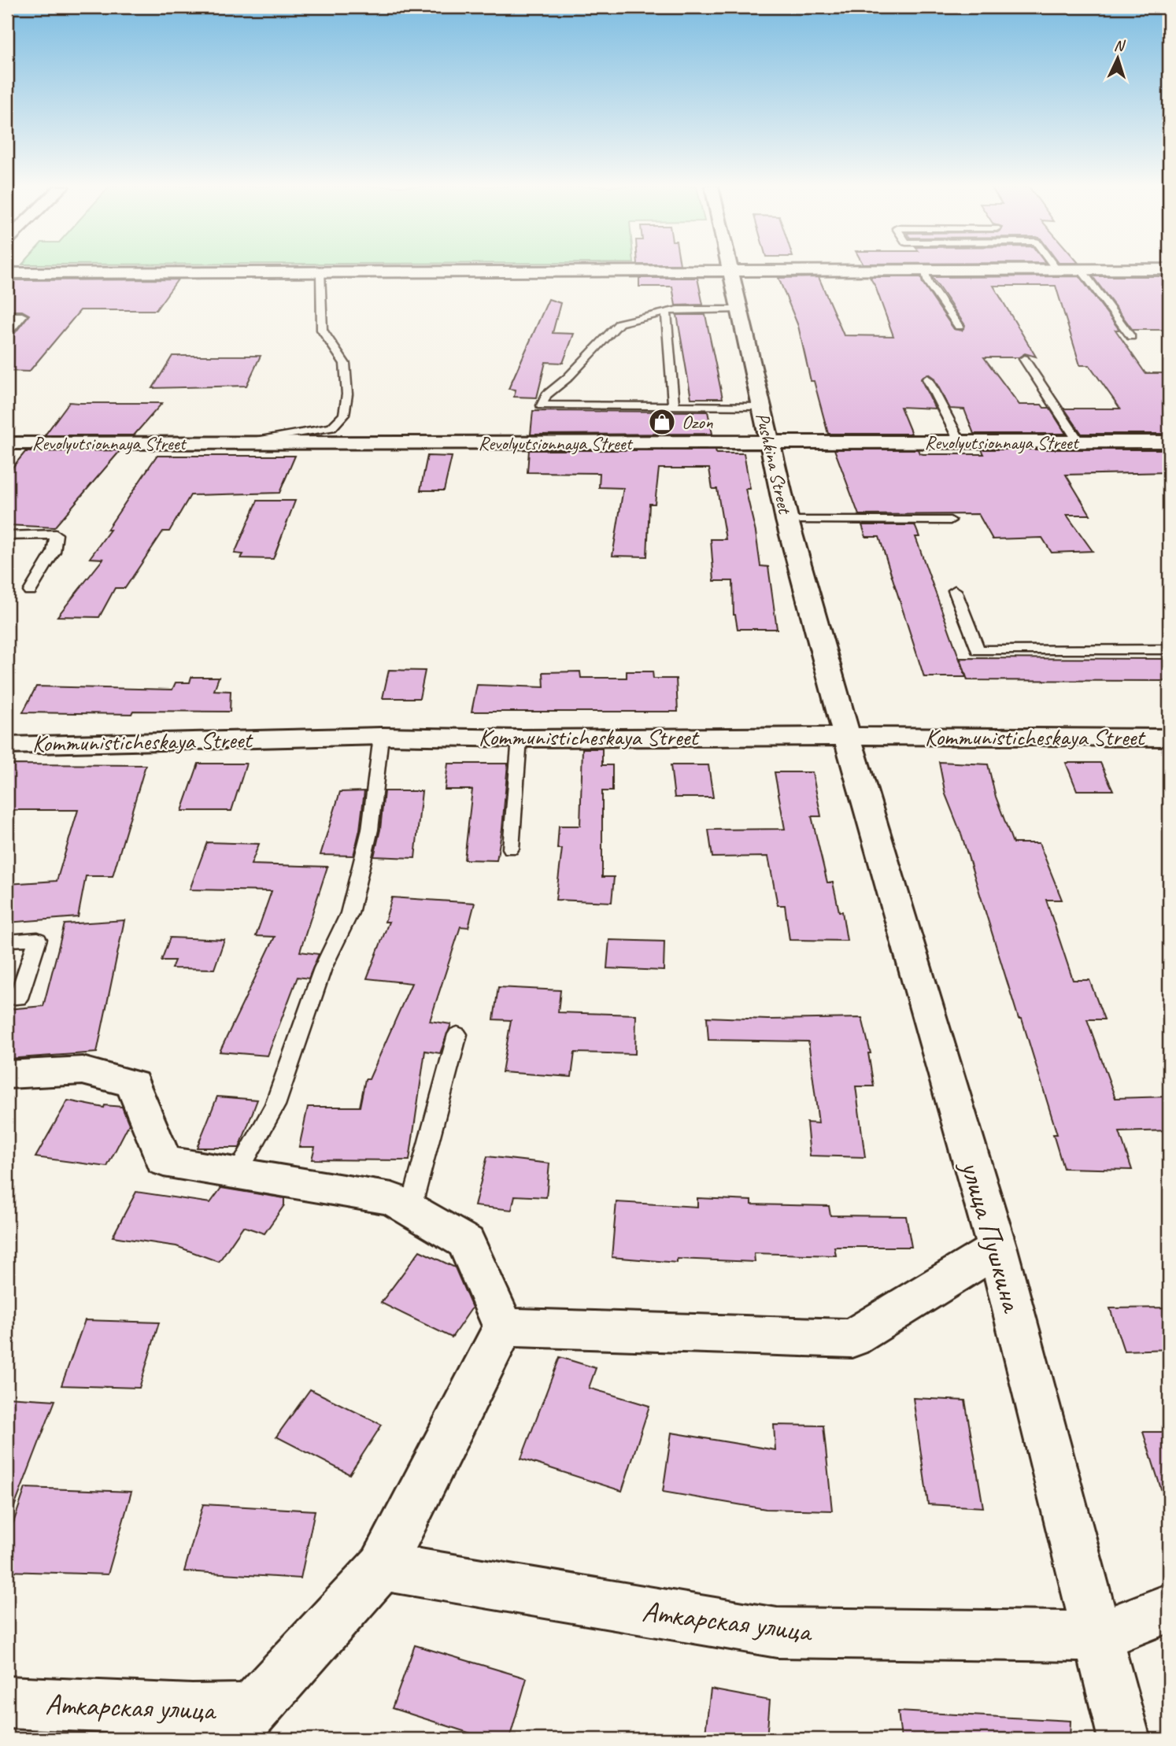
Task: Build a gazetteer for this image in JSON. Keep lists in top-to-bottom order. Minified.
{"streets":{"street":["Revolyutsionnaya Street","Pushkina Street","Kommunisticheskaya Street","улица Пушкина","Аткарская улица"]},"crossings":[["Revolyutsionnaya Street","Pushkina Street"],["Pushkina Street","Kommunisticheskaya Street"],["Pushkina Street","улица Пушкина"],["Kommunisticheskaya Street","улица Пушкина"],["улица Пушкина","Аткарская улица"]],"places":{"shop":["Ozon"]},"north":"top"}
